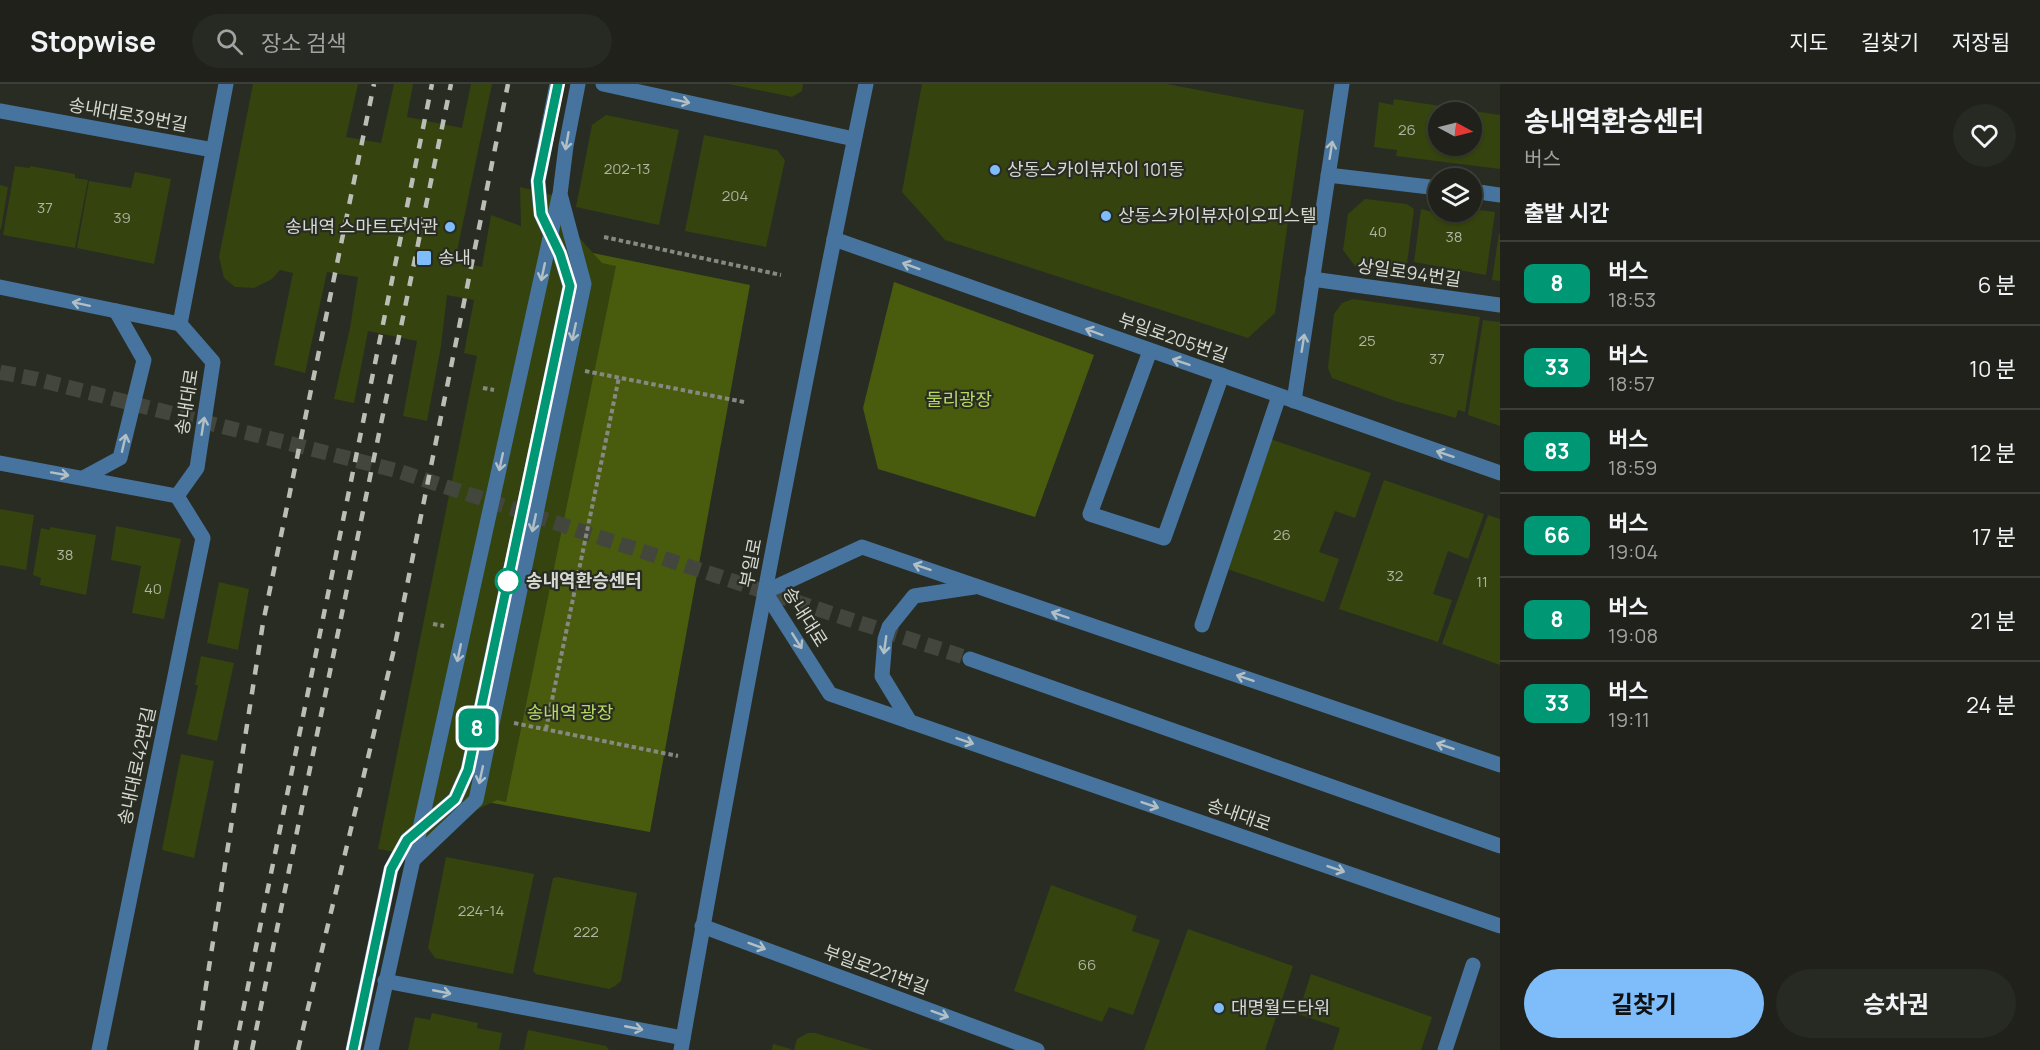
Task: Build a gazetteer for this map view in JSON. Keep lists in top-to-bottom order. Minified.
{"streets":{"street":["송내대로39번길","상일로94번길","부일로205번길","송내대로","부일로","송내대로42번길","부일로221번길"]},"crossings":[["부일로205번길","부일로"],["송내대로","부일로"],["송내대로","송내대로42번길"],["부일로","부일로221번길"]],"one_way":["부일로205번길","부일로221번길"],"parks":["둘리광장","송내역 광장"],"places":{"other":["상동스카이뷰자이 101동","상동스카이뷰자이오피스텔","송내역 스마트도서관","송내역환승센터","대명월드타워"],"transit":["송내"]},"lines":["bus line 8"],"house_numbers":["26","202-13","204","37","39","40","38","25","37","26","38","32","11","40","224-14","222","66"],"north":"right","page":{"header":"Stopwise","search":"장소 검색","nav":["지도","길찾기","저장됨"],"on_map":"8","heading":[["송내역환승센터","버스"],"출발 시간"],"list":[{"mark":"8","name":"버스","note":"18:53","value":"6 분"},{"mark":"33","name":"버스","note":"18:57","value":"10 분"},{"mark":"83","name":"버스","note":"18:59","value":"12 분"},{"mark":"66","name":"버스","note":"19:04","value":"17 분"},{"mark":"8","name":"버스","note":"19:08","value":"21 분"},{"mark":"33","name":"버스","note":"19:11","value":"24 분"}],"buttons":["길찾기","승차권"]}}
